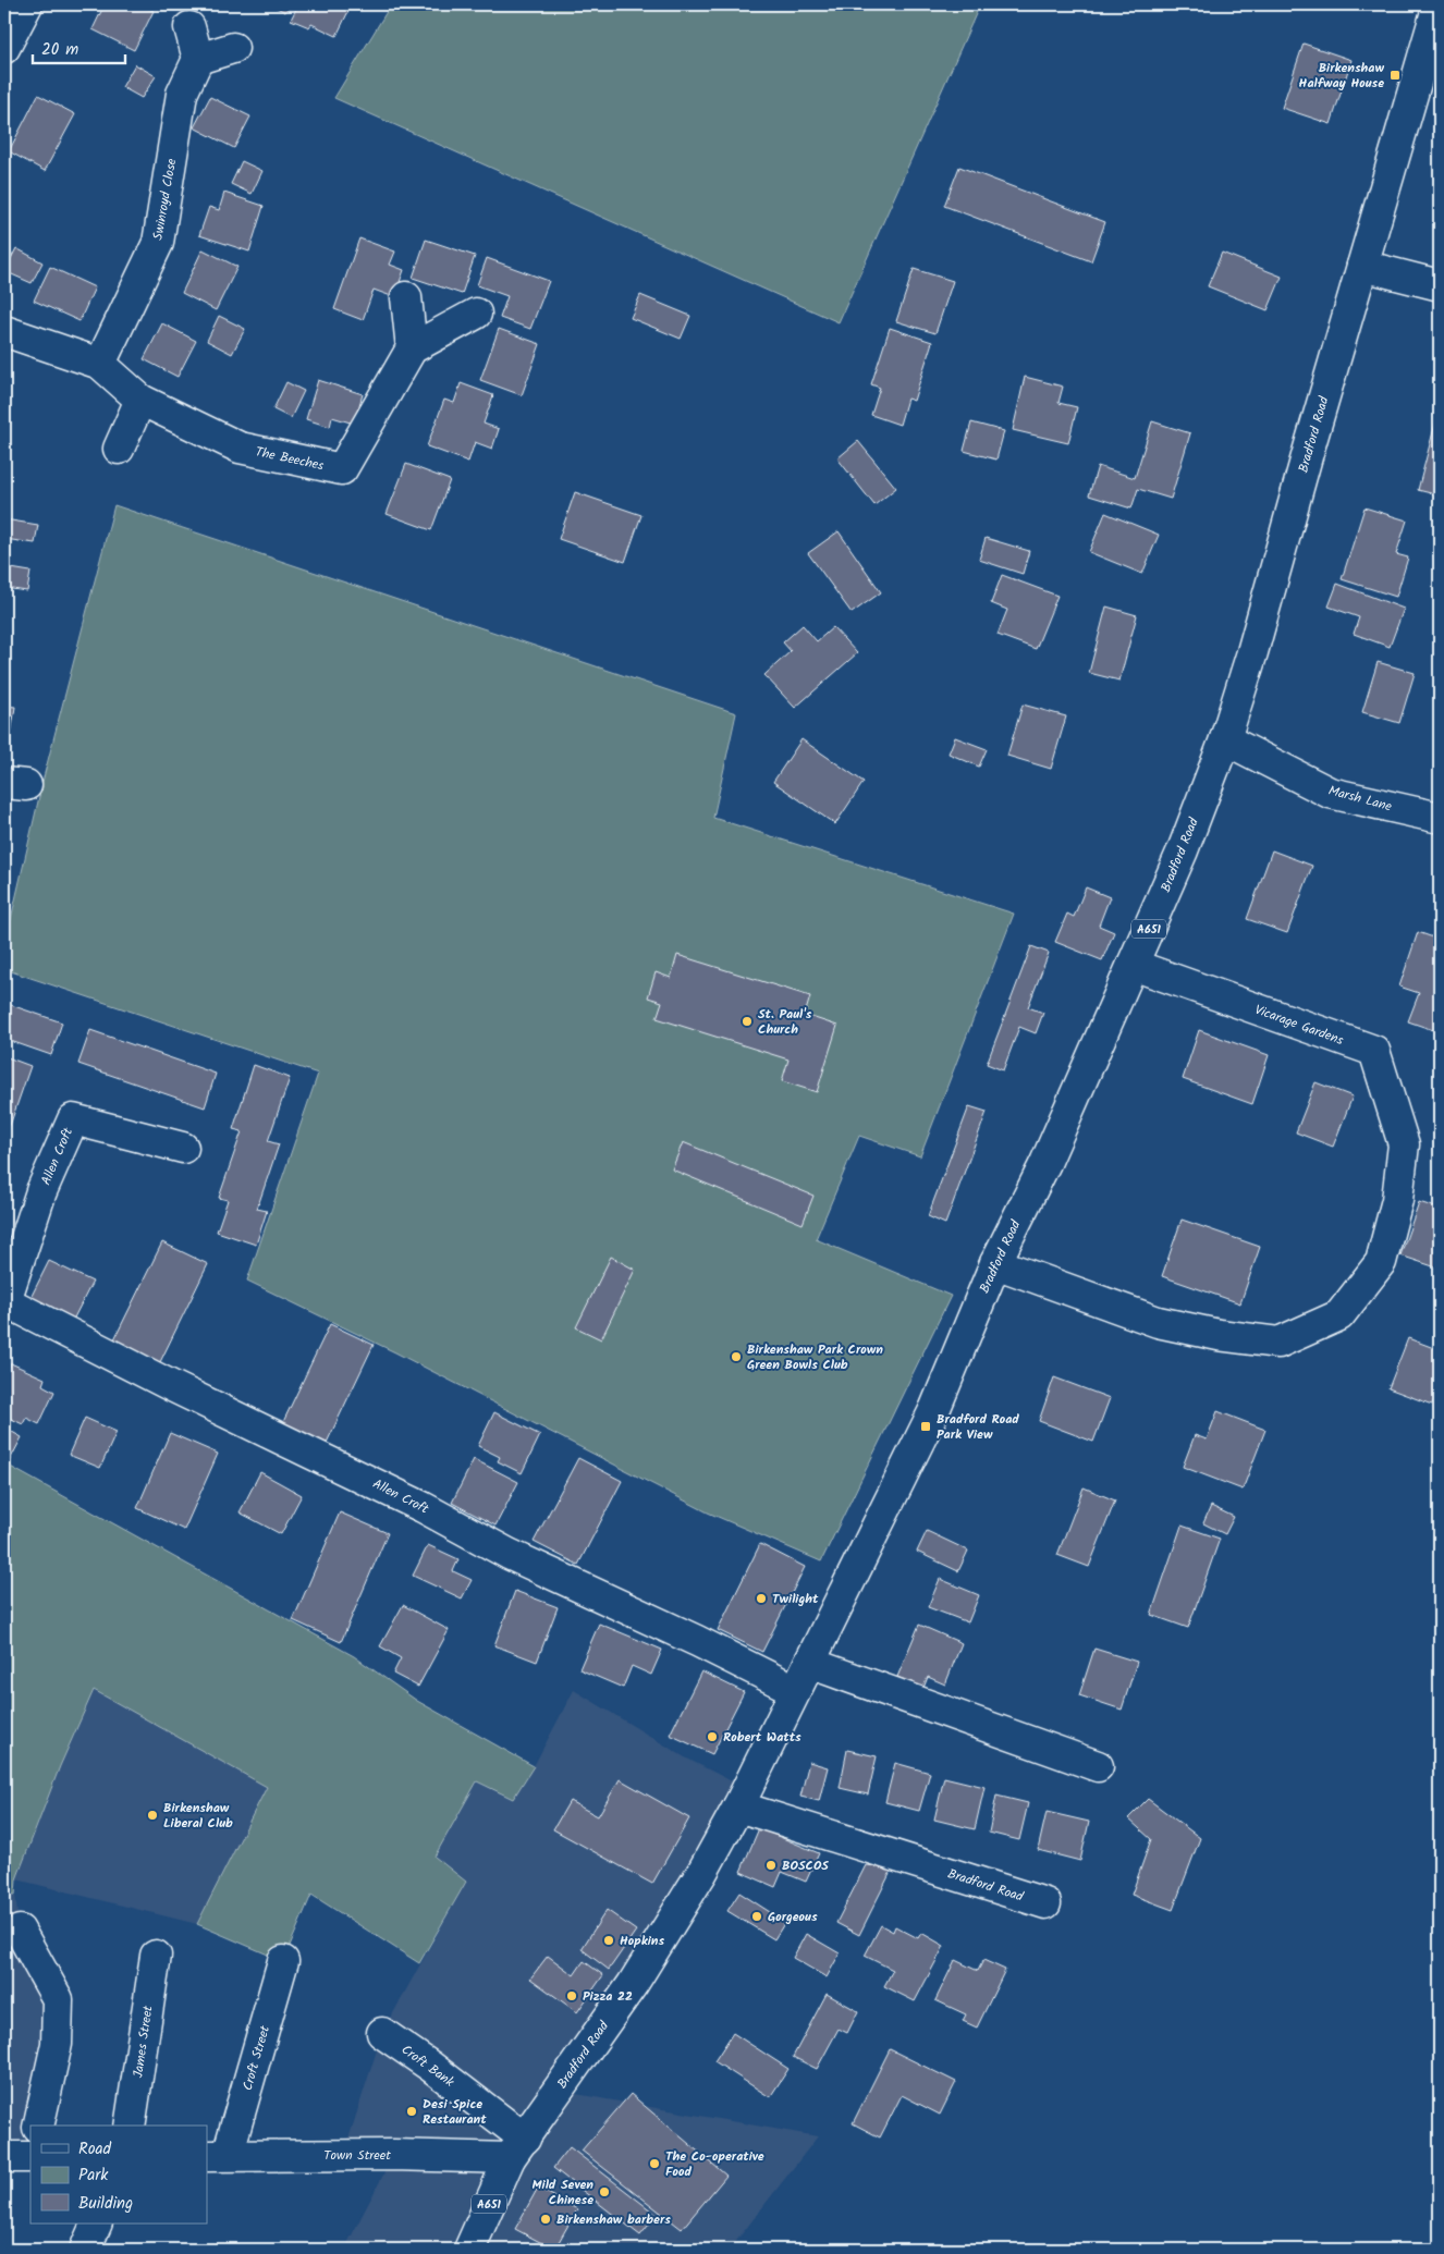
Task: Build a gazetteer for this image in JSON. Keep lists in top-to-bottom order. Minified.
{"streets":{"street":["Swinroyd Close","Bradford Road","The Beeches","Marsh Lane","A651","Vicarage Gardens","Allen Croft","James Street","Croft Street","Croft Bank","Town Street"]},"crossings":[["Bradford Road","Marsh Lane"],["Bradford Road","Vicarage Gardens"],["Bradford Road","Allen Croft"],["Bradford Road","Croft Bank"],["Bradford Road","Town Street"],["Croft Street","Town Street"],["Croft Bank","Town Street"]],"places":{"transit":["Birkenshaw Halfway House","Bradford Road Park View"],"other":["St. Paul's Church","Birkenshaw Park Crown Green Bowls Club","Twilight","Robert Watts","Birkenshaw Liberal Club","BOSCOS","Gorgeous","Hopkins","Pizza 22","Desi Spice Restaurant","The Co-operative Food","Mild Seven Chinese","Birkenshaw barbers"]},"legend":["Road","Park","Building"],"scale_bar":"20 m"}
